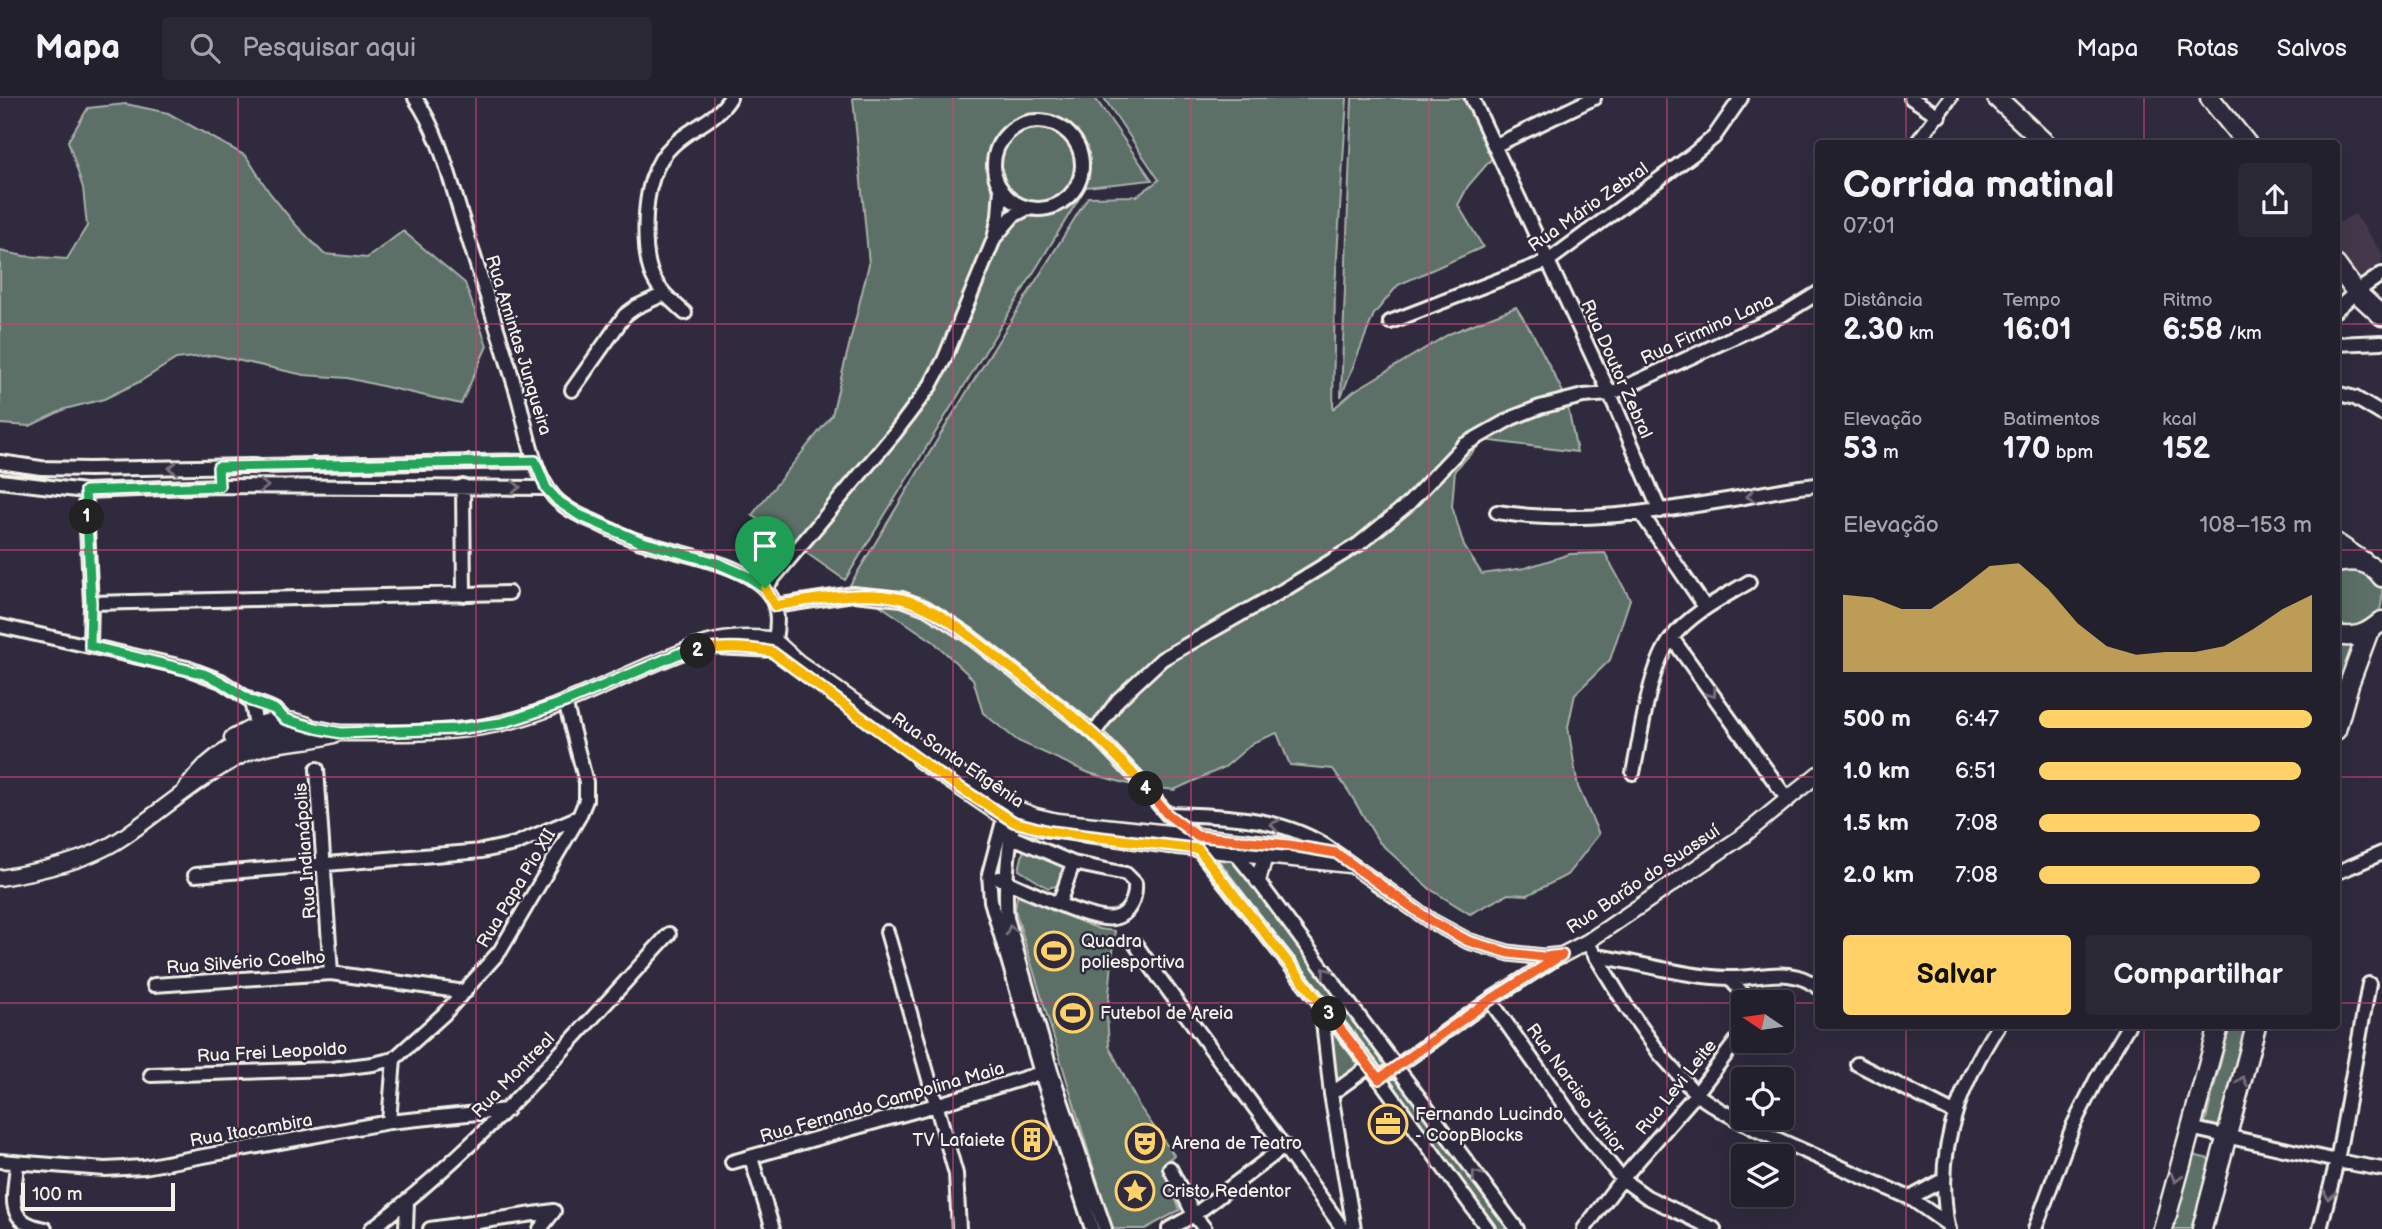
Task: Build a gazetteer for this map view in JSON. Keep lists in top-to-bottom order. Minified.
{"streets":{"main road":["Rua Santa Efigênia","Rua Barão do Suassuí"],"street":["Rua Mário Zebral","Rua Firmino Lana","Rua Amintas Junqueira","Rua Doutor Zebral","Rua Indianápolis","Rua Papa Pio XII","Rua Silvério Coelho","Rua Frei Leopoldo","Rua Montreal","Rua Levi Leite","Rua Narciso Júnior","Rua Fernando Campolina Maia","Rua Itacambira"]},"crossings":[["Rua Mário Zebral","Rua Doutor Zebral"],["Rua Firmino Lana","Rua Doutor Zebral"],["Rua Santa Efigênia","Rua Barão do Suassuí"],["Rua Indianápolis","Rua Silvério Coelho"],["Rua Barão do Suassuí","Rua Narciso Júnior"],["Rua Papa Pio XII","Rua Silvério Coelho"],["Rua Papa Pio XII","Rua Frei Leopoldo"],["Rua Montreal","Rua Itacambira"],["Rua Levi Leite","Rua Narciso Júnior"]],"places":{"sports":["Quadra poliesportiva","Futebol de Areia"],"office":["Fernando Lucindo - CoopBlocks"],"building":["TV Lafaiete"],"theatre":["Arena de Teatro"],"place":["Cristo Redentor"]},"scale_bar":"100 m","north":"left","page":{"header":"Mapa","search":"Pesquisar aqui","nav":["Mapa","Rotas","Salvos"],"heading":["Corrida matinal","07:01"],"stats":[["Distância","2.30 km"],["Tempo","16:01"],["Ritmo","6:58 /km"],["Elevação","53 m"],["Batimentos","170 bpm"],["kcal","152"]],"chart":["Elevação","108–153 m"],"pins":["1","2","4","3"],"list":[{"name":"500 m","note":"6:47"},{"name":"1.0 km","note":"6:51"},{"name":"1.5 km","note":"7:08"},{"name":"2.0 km","note":"7:08"}],"buttons":["Salvar","Compartilhar"],"scale":"100 m"}}
